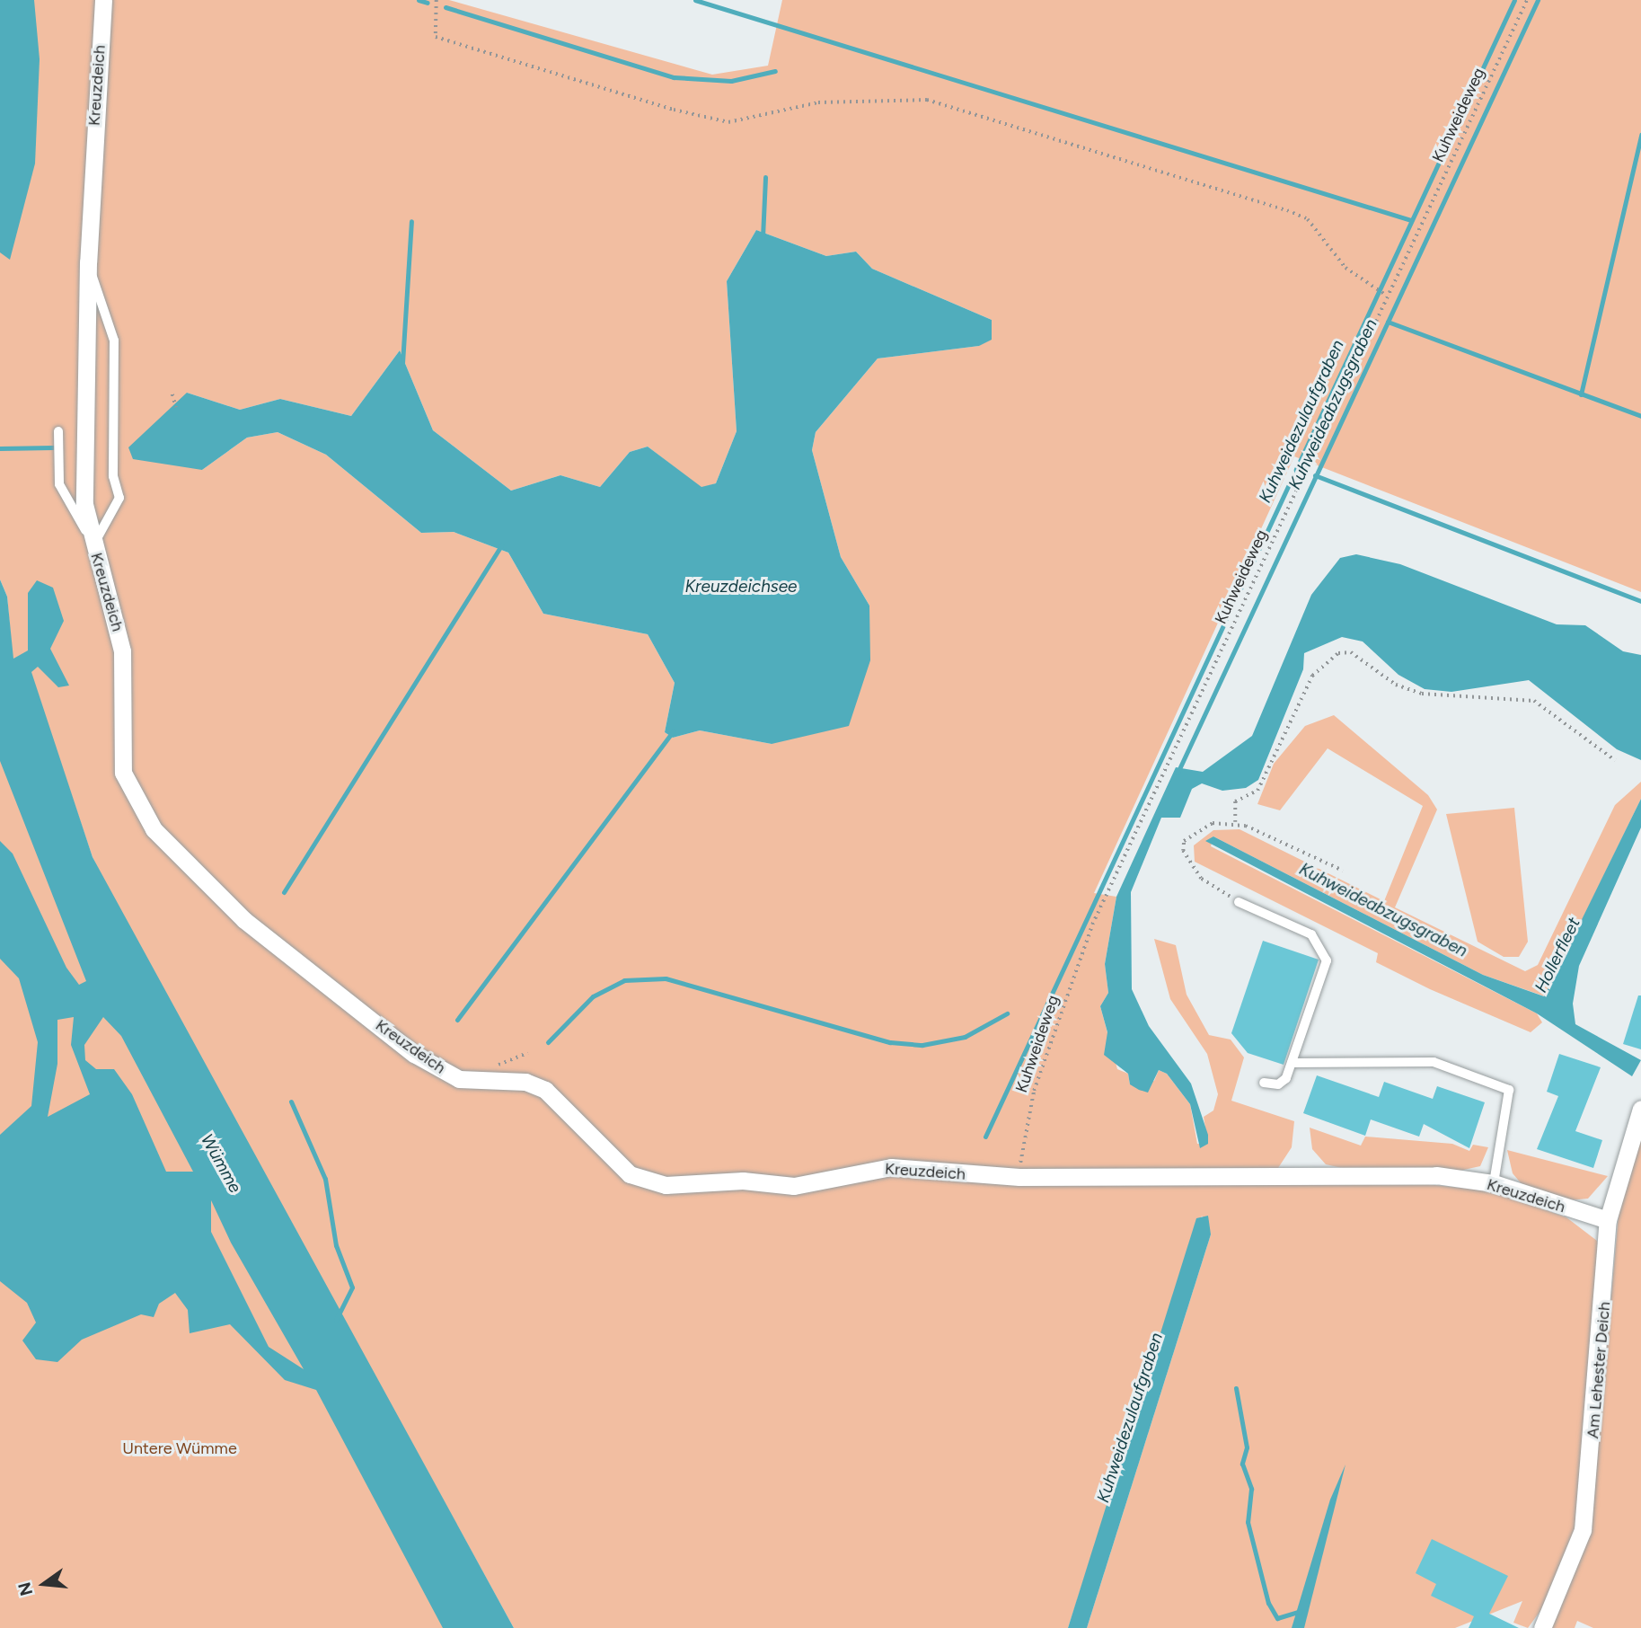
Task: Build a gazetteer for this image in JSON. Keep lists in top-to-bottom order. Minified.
{"streets":{"street":["Kreuzdeich","Am Lehester Deich"],"path":["Kuhweideweg"]},"crossings":[["Kreuzdeich","Kuhweideweg"],["Kreuzdeich","Am Lehester Deich"]],"water":["Kuhweideabzugsgraben","Kuhweidezulaufgraben","Kreuzdeichsee","Hollerfleet","Wümme"],"parks":["Untere Wümme"],"north":"left"}
